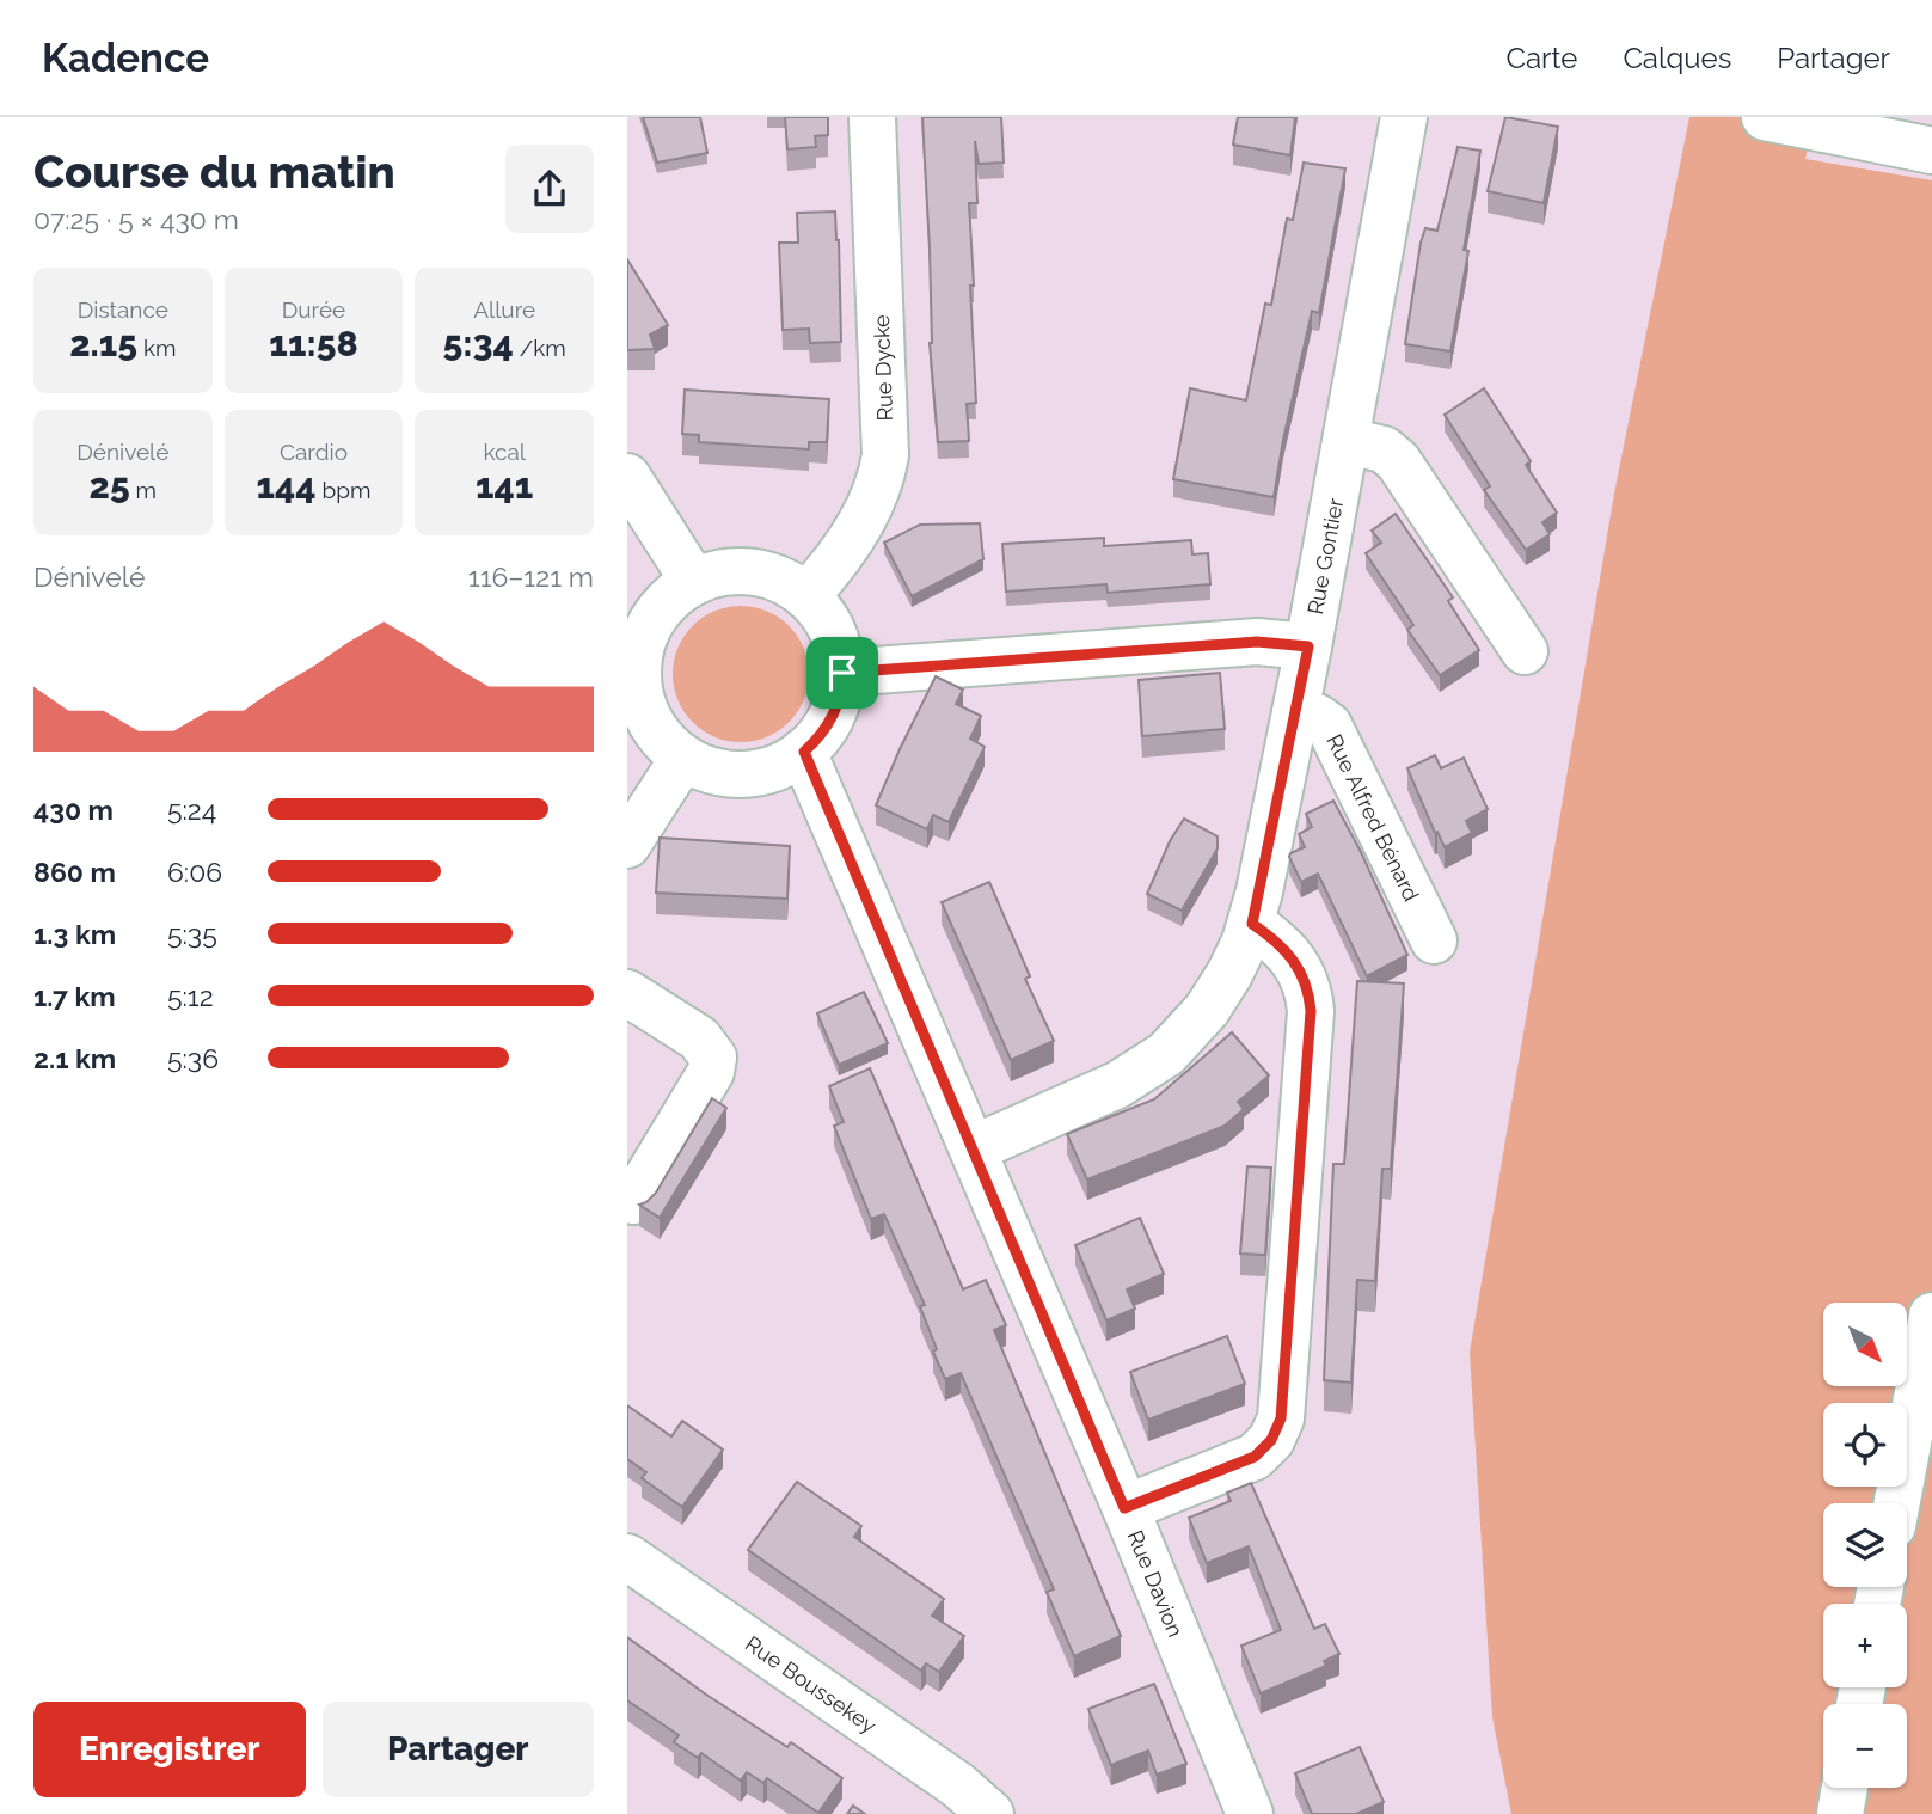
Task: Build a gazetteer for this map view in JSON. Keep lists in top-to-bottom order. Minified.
{"streets":{"street":["Rue Dycke","Rue Gontier","Rue Alfred Bénard","Rue Davion","Rue Boussekey"]},"crossings":[["Rue Dycke","Rue Davion"],["Rue Gontier","Rue Alfred Bénard"],["Rue Gontier","Rue Davion"]],"north":"bottom right","page":{"header":"Kadence","nav":["Carte","Calques","Partager"],"heading":["Course du matin","07:25 · 5 × 430 m"],"stats":[["Distance","2.15 km"],["Durée","11:58"],["Allure","5:34 /km"],["Dénivelé","25 m"],["Cardio","144 bpm"],["kcal","141"]],"chart":["Dénivelé","116–121 m"],"list":[{"name":"430 m","note":"5:24"},{"name":"860 m","note":"6:06"},{"name":"1.3 km","note":"5:35"},{"name":"1.7 km","note":"5:12"},{"name":"2.1 km","note":"5:36"}],"map_buttons":["+","−"],"buttons":["Enregistrer","Partager"]}}
